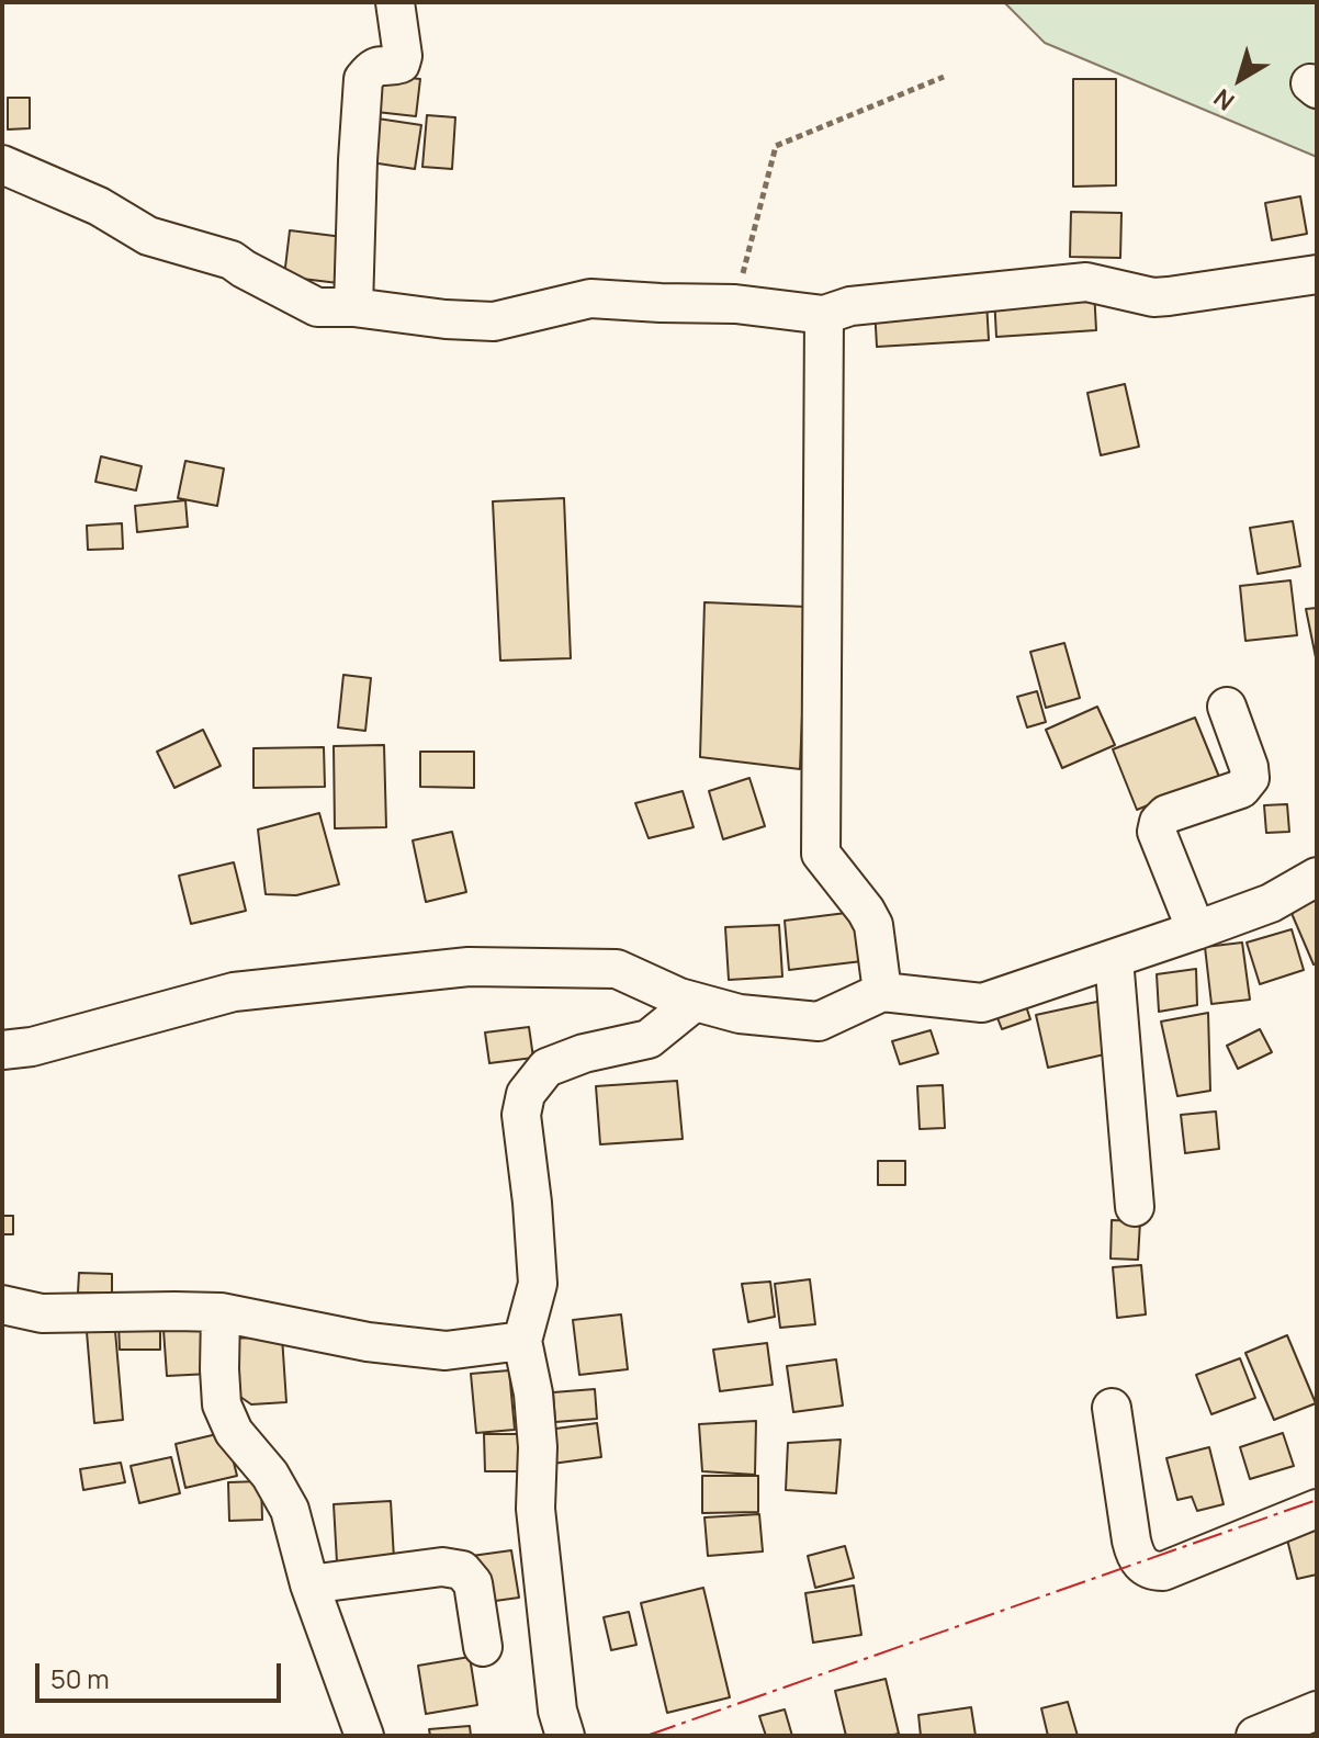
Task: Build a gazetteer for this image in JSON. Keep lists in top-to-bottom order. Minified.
{"scale_bar":"50 m","north":"bottom left"}
